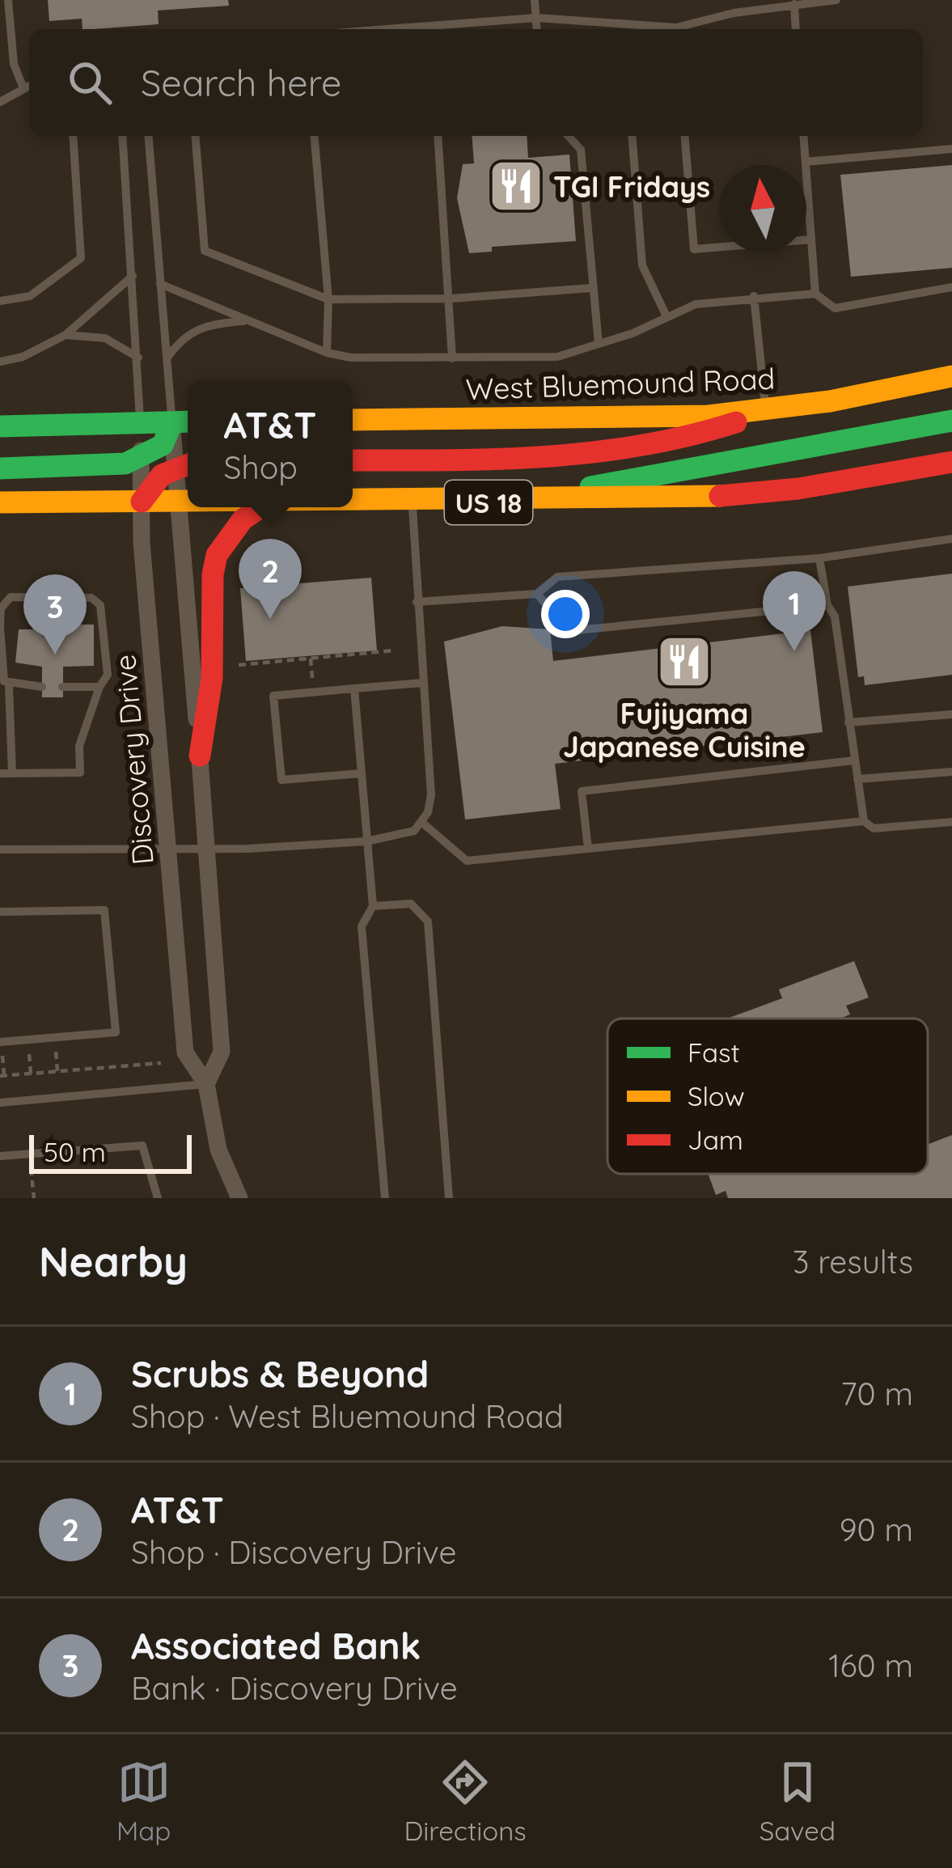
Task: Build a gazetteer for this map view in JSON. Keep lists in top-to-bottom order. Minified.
{"streets":{"main road":["West Bluemound Road","US 18"],"street":["Discovery Drive"]},"crossings":[["US 18","Discovery Drive"]],"places":{"restaurant":["TGI Fridays","Fujiyama Japanese Cuisine"]},"legend":["Fast","Slow","Jam"],"scale_bar":"50 m","north":"top","page":{"search":"Search here","popup":["AT&T","Shop"],"pins":["2","1","3"],"scale":"50 m","heading":["Nearby","3 results"],"list":[{"mark":"1","name":"Scrubs & Beyond","note":"Shop · West Bluemound Road","value":"70 m"},{"mark":"2","name":"AT&T","note":"Shop · Discovery Drive","value":"90 m"},{"mark":"3","name":"Associated Bank","note":"Bank · Discovery Drive","value":"160 m"}],"nav":["Map","Directions","Saved"]}}
